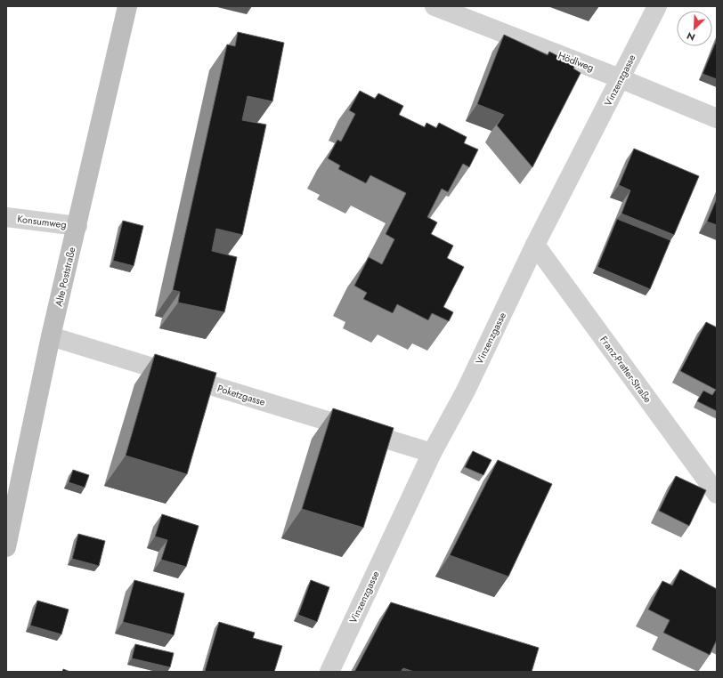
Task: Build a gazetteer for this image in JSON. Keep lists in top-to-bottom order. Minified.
{"streets":{"main road":["Alte Poststraße"],"street":["Hödlweg","Vinzenzgasse","Konsumweg","Franz-Pratter-Straße","Poketzgasse"]},"crossings":[["Hödlweg","Vinzenzgasse"],["Vinzenzgasse","Franz-Pratter-Straße"],["Vinzenzgasse","Poketzgasse"],["Konsumweg","Alte Poststraße"],["Alte Poststraße","Poketzgasse"]],"north":"bottom left"}
